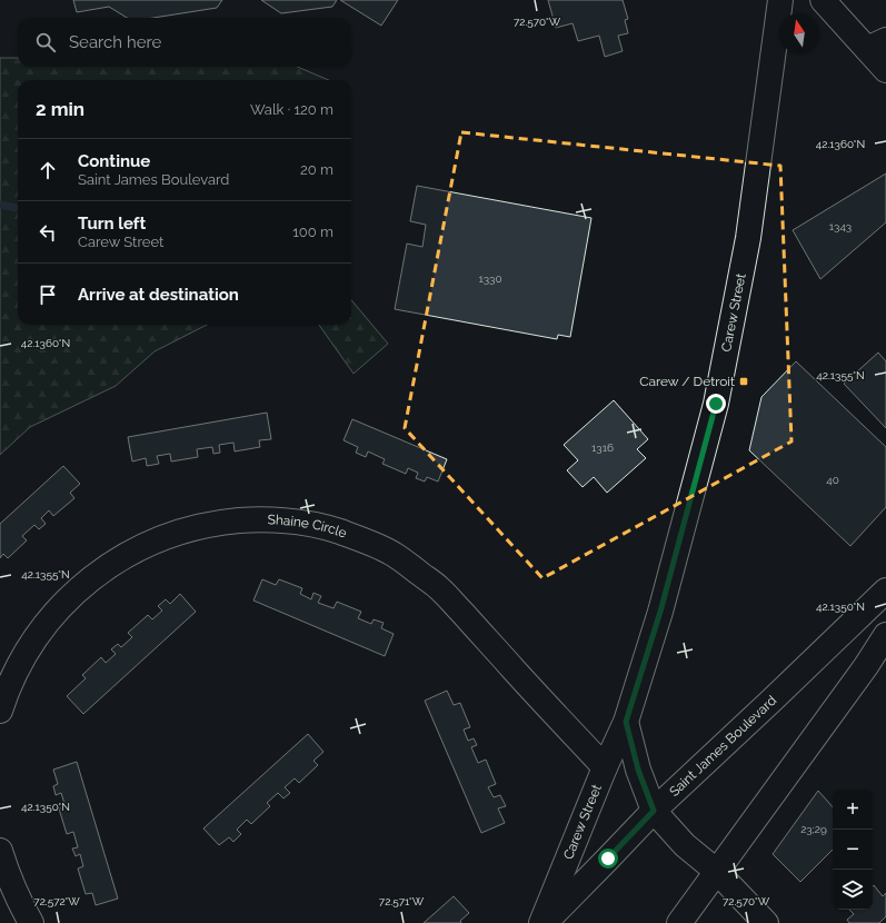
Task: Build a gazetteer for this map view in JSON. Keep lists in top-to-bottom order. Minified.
{"streets":{"main road":["Carew Street","Shaine Circle","Saint James Boulevard"]},"crossings":[["Carew Street","Shaine Circle"],["Carew Street","Saint James Boulevard"]],"places":{"transit":["Carew / Detroit"]},"house_numbers":["1343","1330","1316","40","23;29"],"north":"top","page":{"search":"Search here","heading":["2 min","Walk · 120 m"],"list":[["Continue","Saint James Boulevard","20 m"],["Turn left","Carew Street","100 m"],"Arrive at destination"],"map_buttons":["+","−"]},"coordinates":["72.570°W","42.1360°N","42.1355°N","42.1350°N","72.572°W","72.571°W"]}
